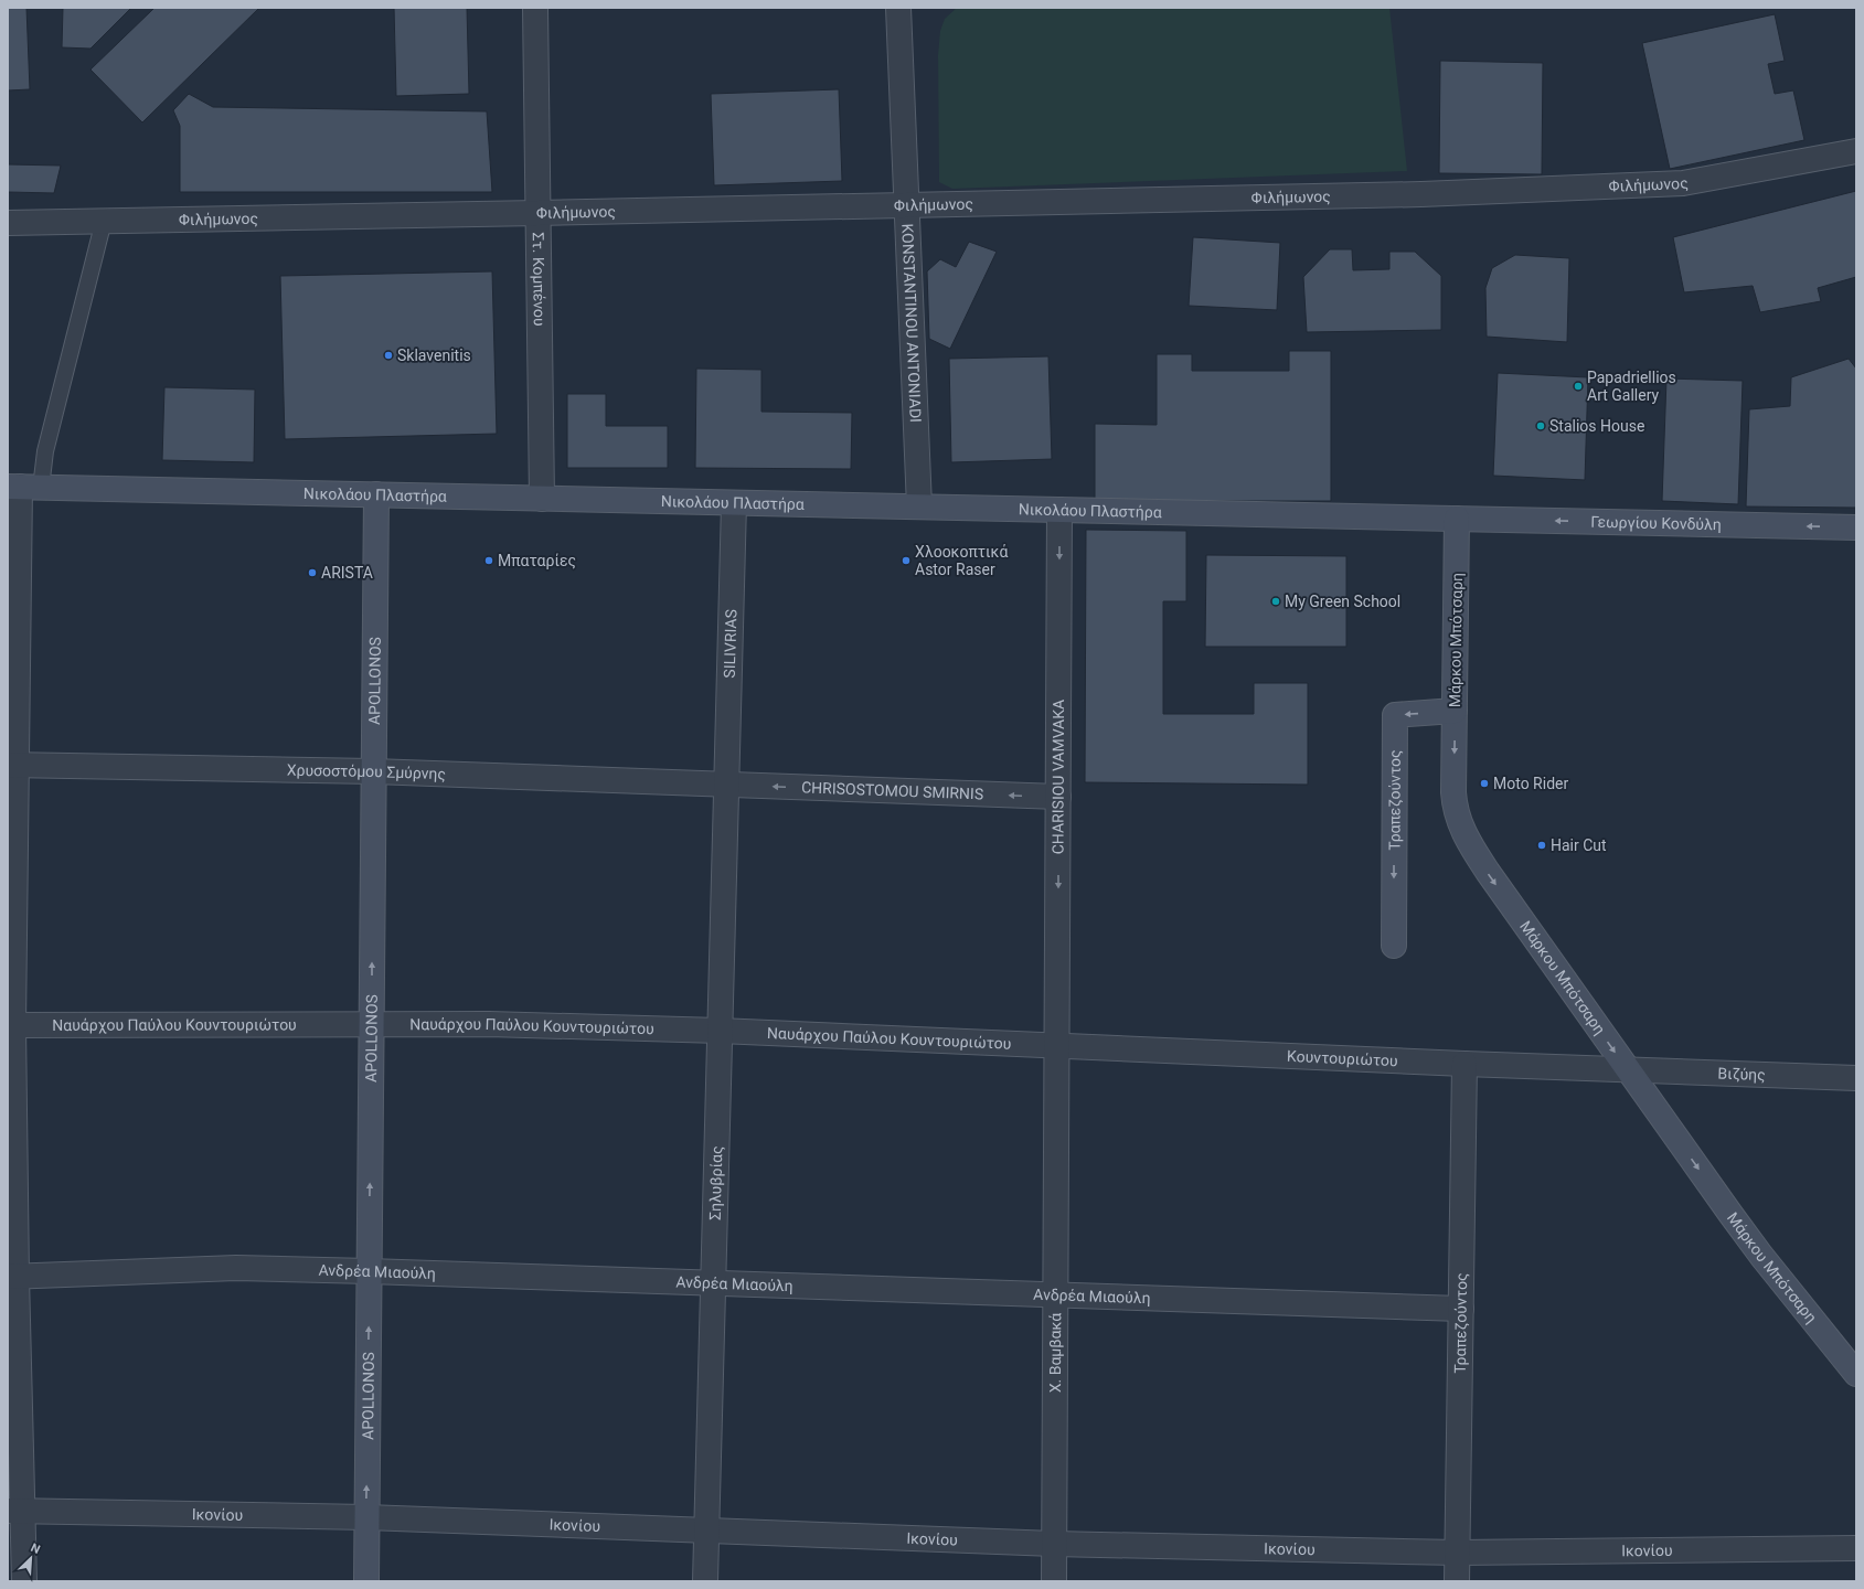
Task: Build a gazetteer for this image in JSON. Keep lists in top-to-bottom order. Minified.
{"streets":{"main road":["Νικολάου Πλαστήρα","Γεωργίου Κονδύλη","Μάρκου Μπότσαρη","APOLLONOS","Τραπεζούντος"],"street":["Φιλήμωνος","Στ. Κομπένου","KONSTANTINOU ANTONIADI","SILIVRIAS","Χρυσοστόμου Σμύρνης","CHARISIOU VAMVAKA","CHRISOSTOMOU SMIRNIS","Ναυάρχου Παύλου Κουντουριώτου","Κουντουριώτου","Βιζύης","Σηλυβρίας","Ανδρέα Μιαούλη","Χ. Βαμβακά","Ικονίου"]},"crossings":[["Φιλήμωνος","Στ. Κομπένου"],["Φιλήμωνος","KONSTANTINOU ANTONIADI"],["Στ. Κομπένου","Νικολάου Πλαστήρα"],["KONSTANTINOU ANTONIADI","Νικολάου Πλαστήρα"],["Νικολάου Πλαστήρα","Γεωργίου Κονδύλη"],["Νικολάου Πλαστήρα","Μάρκου Μπότσαρη"],["Νικολάου Πλαστήρα","SILIVRIAS"],["Νικολάου Πλαστήρα","APOLLONOS"],["Νικολάου Πλαστήρα","CHARISIOU VAMVAKA"],["Γεωργίου Κονδύλη","Μάρκου Μπότσαρη"],["Μάρκου Μπότσαρη","Τραπεζούντος"],["Μάρκου Μπότσαρη","Κουντουριώτου"],["Μάρκου Μπότσαρη","Βιζύης"],["SILIVRIAS","Χρυσοστόμου Σμύρνης"],["SILIVRIAS","CHRISOSTOMOU SMIRNIS"],["SILIVRIAS","Σηλυβρίας"],["APOLLONOS","Χρυσοστόμου Σμύρνης"],["APOLLONOS","Ναυάρχου Παύλου Κουντουριώτου"],["APOLLONOS","Ανδρέα Μιαούλη"],["APOLLONOS","Ικονίου"],["Χρυσοστόμου Σμύρνης","CHRISOSTOMOU SMIRNIS"],["Χρυσοστόμου Σμύρνης","Σηλυβρίας"],["CHARISIOU VAMVAKA","CHRISOSTOMOU SMIRNIS"],["CHARISIOU VAMVAKA","Ναυάρχου Παύλου Κουντουριώτου"],["CHARISIOU VAMVAKA","Κουντουριώτου"],["CHARISIOU VAMVAKA","Χ. Βαμβακά"],["CHRISOSTOMOU SMIRNIS","Σηλυβρίας"],["Τραπεζούντος","Κουντουριώτου"],["Τραπεζούντος","Ανδρέα Μιαούλη"],["Τραπεζούντος","Ικονίου"],["Ναυάρχου Παύλου Κουντουριώτου","Κουντουριώτου"],["Ναυάρχου Παύλου Κουντουριώτου","Σηλυβρίας"],["Ναυάρχου Παύλου Κουντουριώτου","Χ. Βαμβακά"],["Κουντουριώτου","Βιζύης"],["Κουντουριώτου","Χ. Βαμβακά"],["Σηλυβρίας","Ανδρέα Μιαούλη"],["Σηλυβρίας","Ικονίου"],["Ανδρέα Μιαούλη","Χ. Βαμβακά"],["Χ. Βαμβακά","Ικονίου"]],"one_way":["Γεωργίου Κονδύλη","Μάρκου Μπότσαρη","APOLLONOS","CHARISIOU VAMVAKA","CHRISOSTOMOU SMIRNIS"],"places":["Sklavenitis","Papadriellios Art Gallery","Stalios House","Μπαταρίες","Χλοοκοπτικά Astor Raser","ARISTA","My Green School","Moto Rider","Hair Cut"],"north":"top right"}
